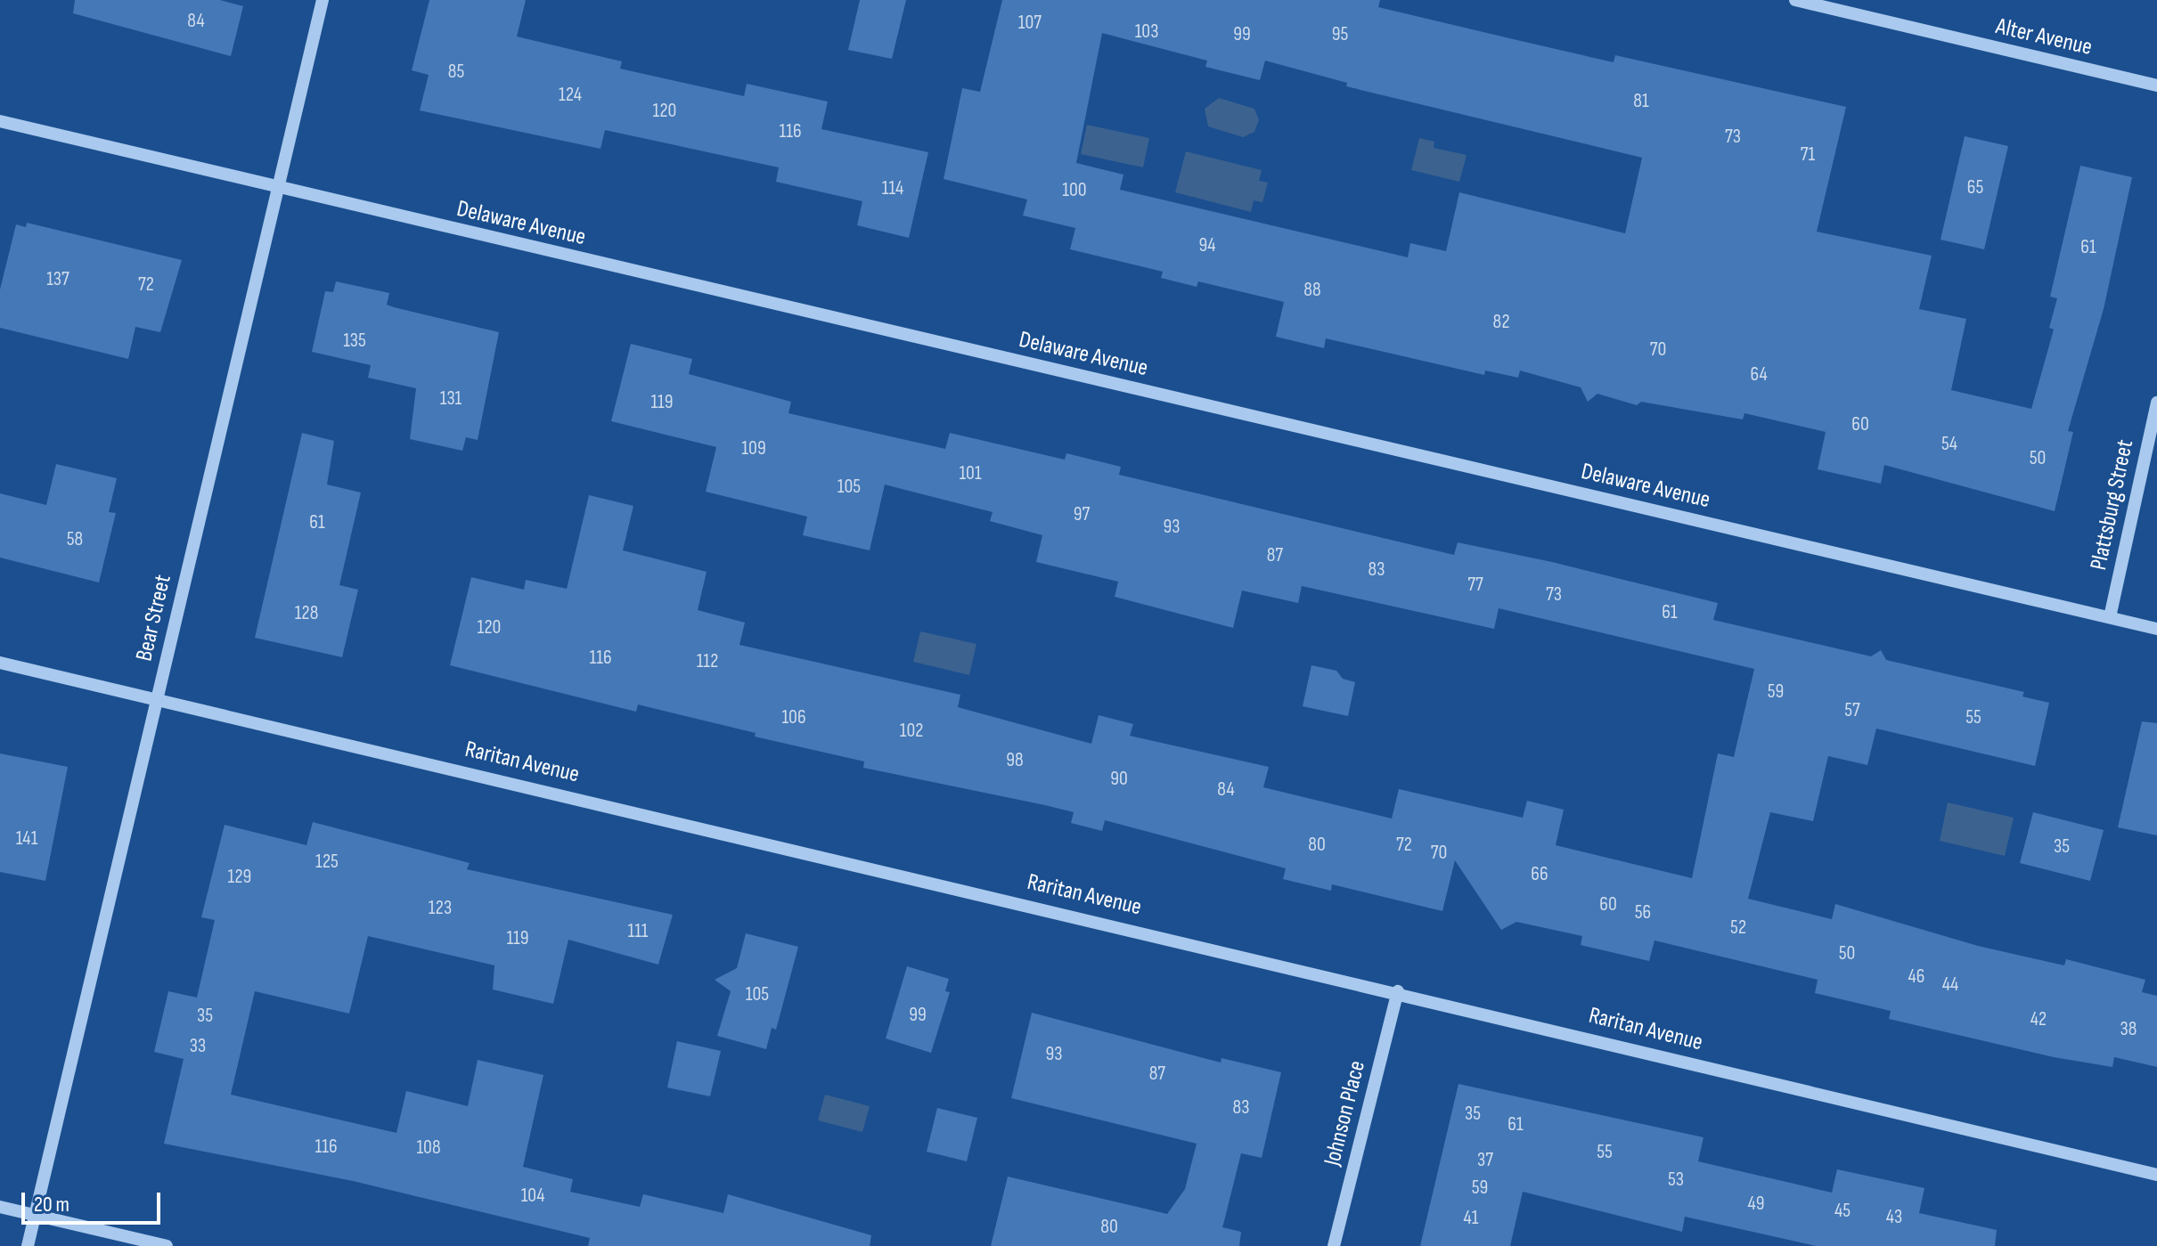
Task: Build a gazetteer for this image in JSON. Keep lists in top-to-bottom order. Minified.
{"streets":{"street":["Alter Avenue","Delaware Avenue","Plattsburg Street","Bear Street","Raritan Avenue","Johnson Place"]},"crossings":[["Delaware Avenue","Plattsburg Street"],["Delaware Avenue","Bear Street"],["Bear Street","Raritan Avenue"],["Raritan Avenue","Johnson Place"]],"house_numbers":["84","107","103","99","95","85","124","81","120","116","73","71","65","114","100","94","61","137","72","88","82","135","70","64","131","119","60","54","109","50","101","105","97","61","93","58","87","83","77","73","61","128","120","116","112","59","57","106","55","102","98","90","84","141","80","72","35","70","125","66","129","60","123","56","52","111","119","50","46","44","105","99","35","42","38","33","93","87","83","35","61","116","108","55","37","53","59","104","49","45","43","41","80"],"scale_bar":"20 m"}
